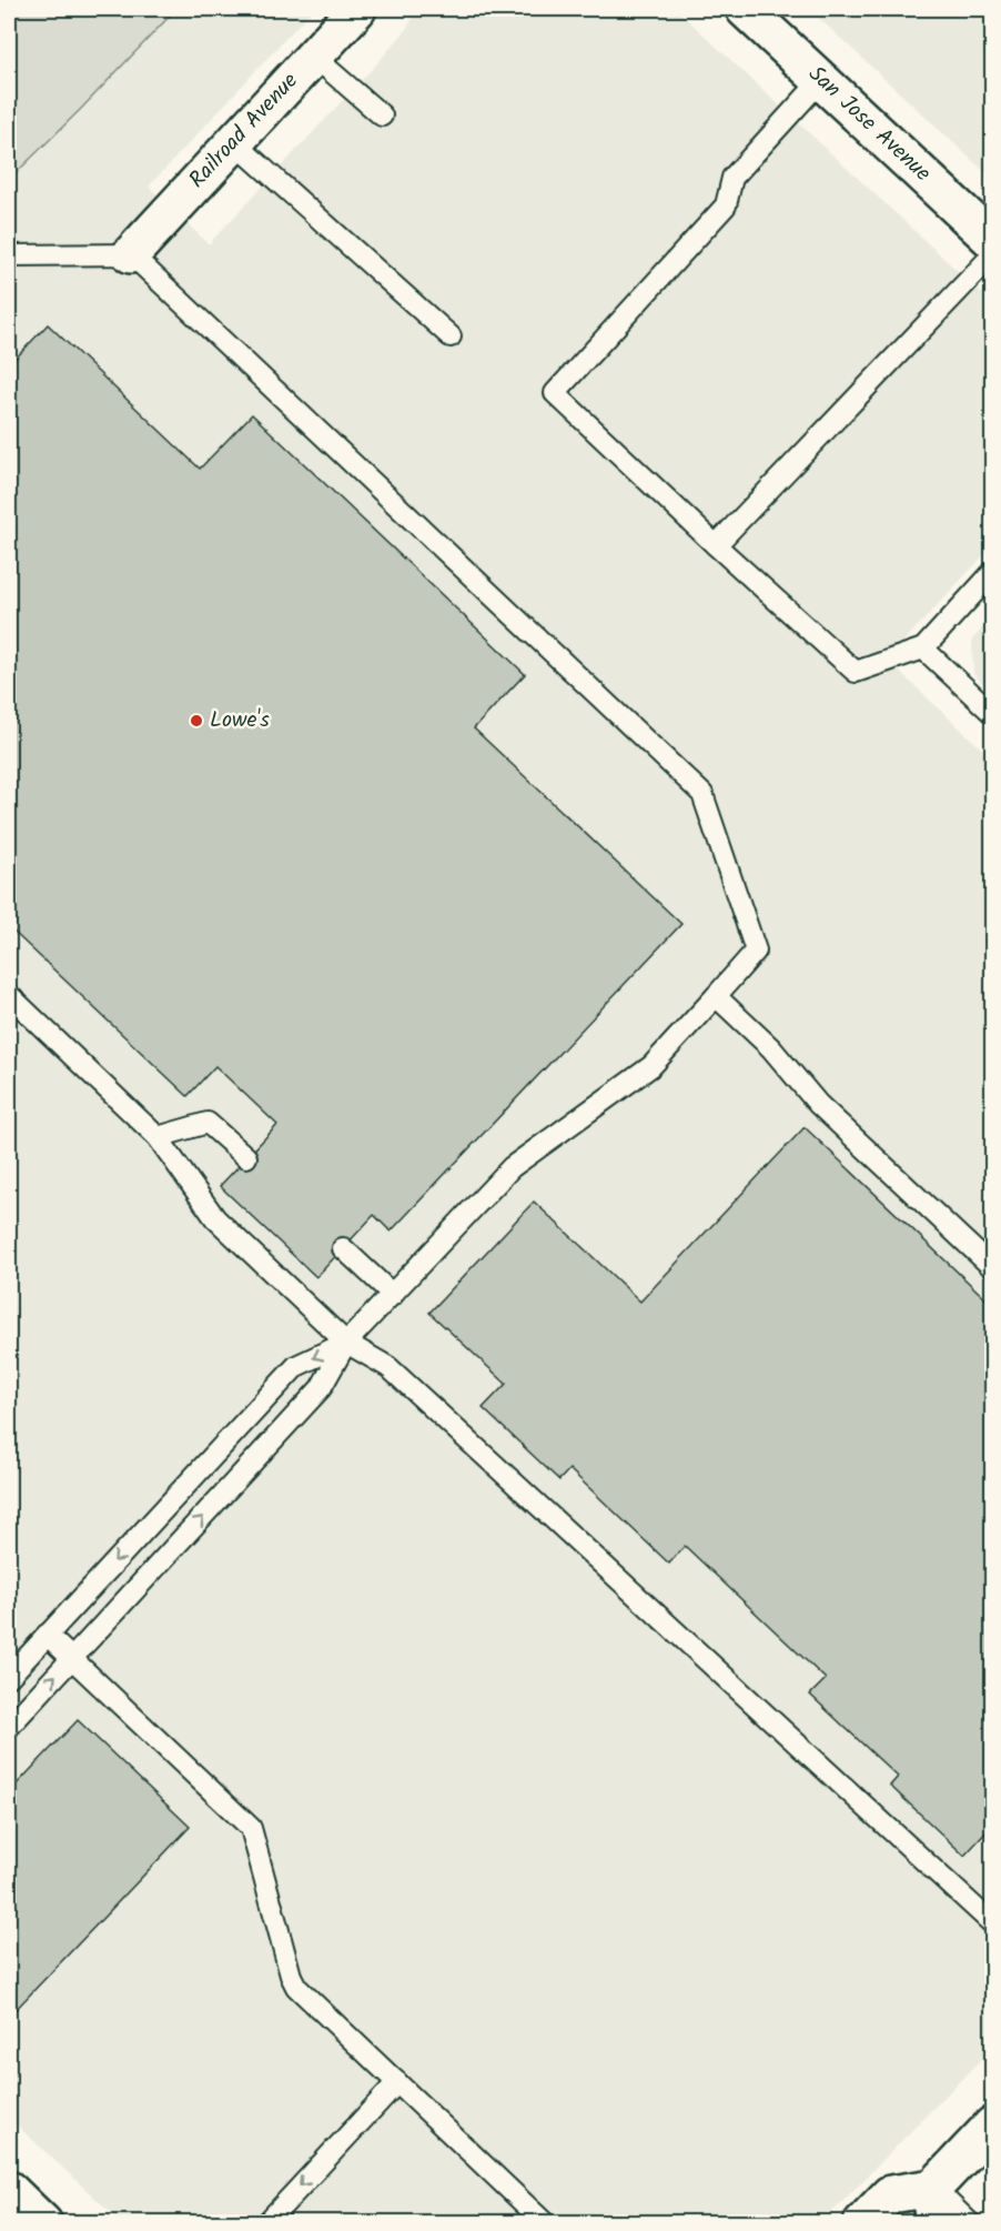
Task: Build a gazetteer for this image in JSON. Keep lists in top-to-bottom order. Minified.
{"streets":{"street":["San Jose Avenue","Railroad Avenue"]},"places":["Lowe's"]}
